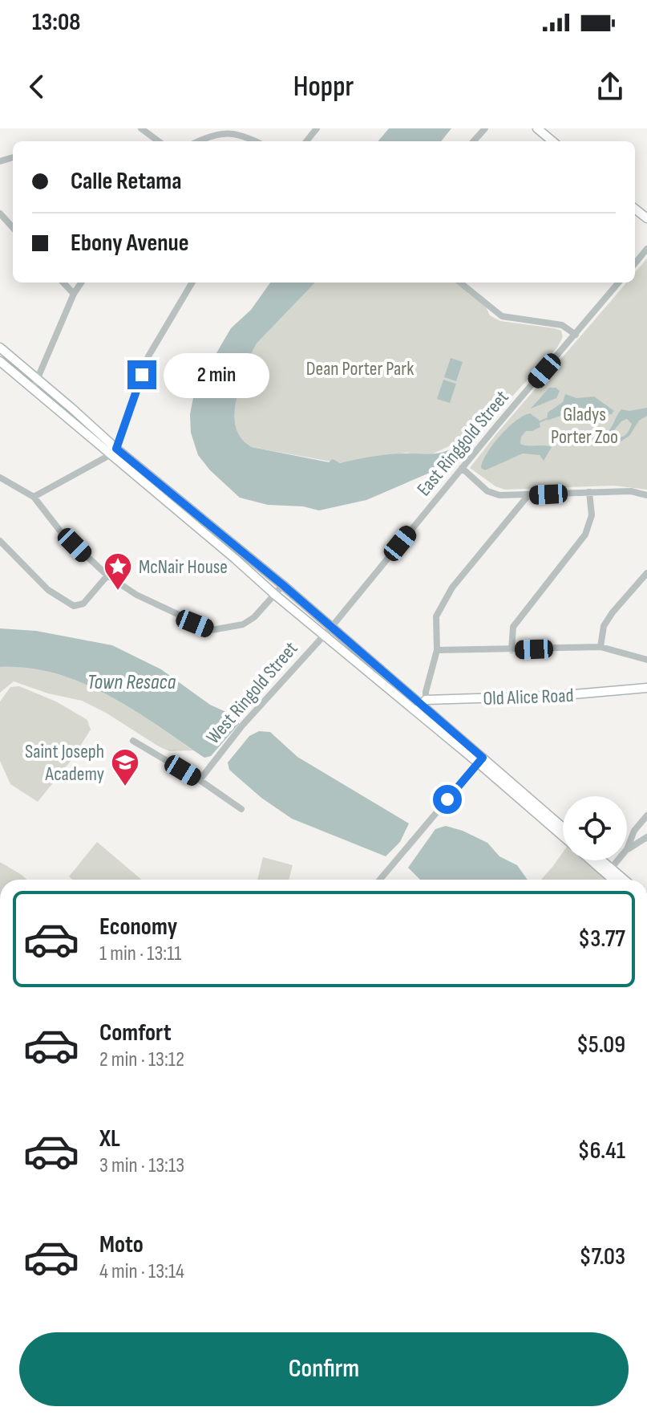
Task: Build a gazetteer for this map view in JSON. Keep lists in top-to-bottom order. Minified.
{"streets":{"main road":["Old Alice Road"],"street":["East Ringgold Street","West Ringold Street"]},"crossings":[["East Ringgold Street","West Ringold Street"]],"water":["Town Resaca"],"parks":["Dean Porter Park","Gladys Porter Zoo"],"places":{"place":["McNair House"],"school or university":["Saint Joseph Academy"]},"page":{"status":"13:08","header":"Hoppr","banner":["Calle Retama","Ebony Avenue"],"bubble":"2 min","list":[{"name":"Economy","note":"1 min · 13:11","value":"$3.77"},{"name":"Comfort","note":"2 min · 13:12","value":"$5.09"},{"name":"XL","note":"3 min · 13:13","value":"$6.41"},{"name":"Moto","note":"4 min · 13:14","value":"$7.03"}],"buttons":"Confirm"}}
